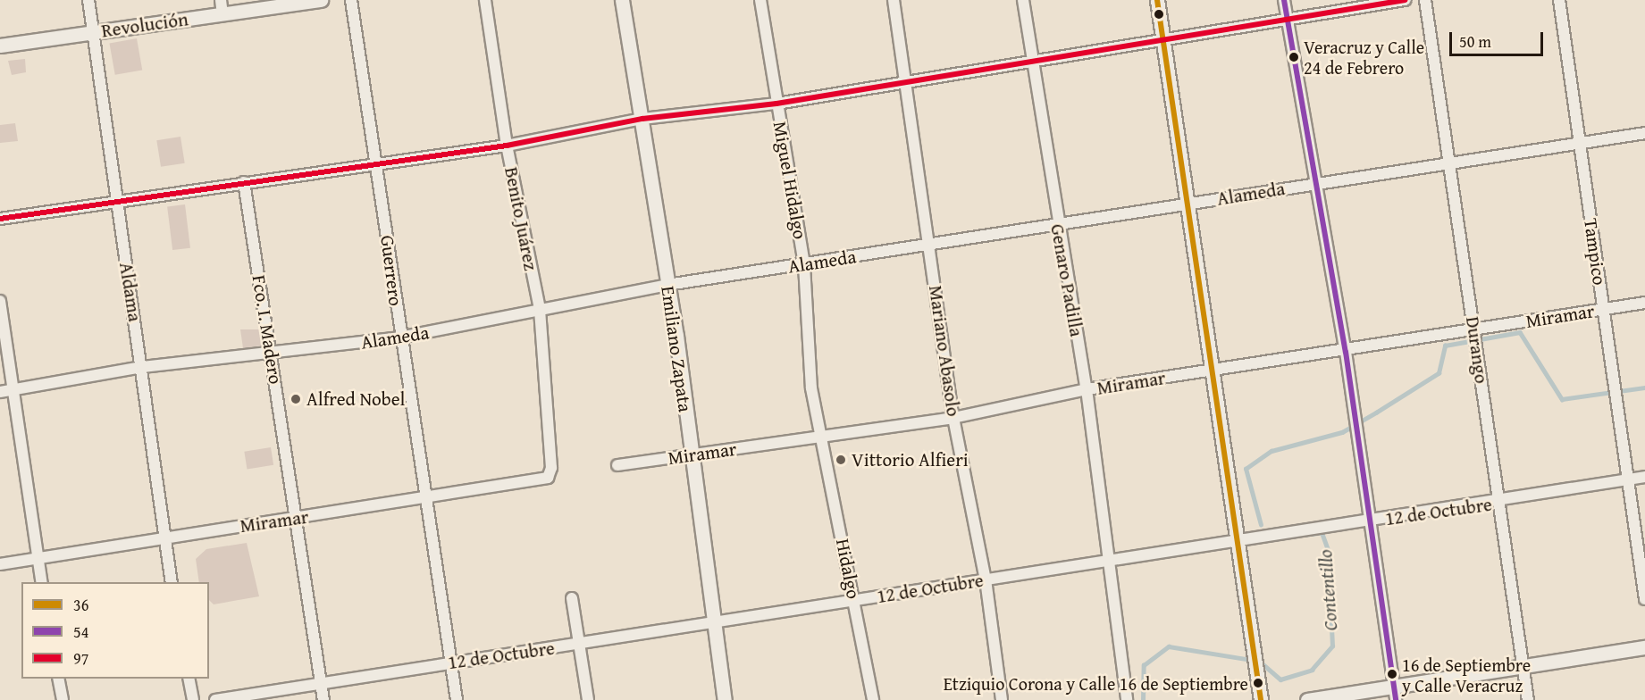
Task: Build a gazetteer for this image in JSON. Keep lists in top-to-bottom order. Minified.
{"streets":{"street":["Revolución","Miguel Hidalgo","Alameda","Benito Juárez","Tampico","Guerrero","Genaro Padilla","Aldama","Miramar","Fco. I. Madero","Emiliano Zapata","Durango","Mariano Abasolo","12 de Octubre","Hidalgo"]},"crossings":[["Revolución","Aldama"],["Miguel Hidalgo","Alameda"],["Miguel Hidalgo","Miramar"],["Miguel Hidalgo","Hidalgo"],["Alameda","Benito Juárez"],["Alameda","Tampico"],["Alameda","Guerrero"],["Alameda","Genaro Padilla"],["Alameda","Aldama"],["Alameda","Miramar"],["Alameda","Fco. I. Madero"],["Alameda","Emiliano Zapata"],["Alameda","Durango"],["Alameda","Mariano Abasolo"],["Benito Juárez","Miramar"],["Tampico","Miramar"],["Tampico","12 de Octubre"],["Guerrero","Miramar"],["Guerrero","12 de Octubre"],["Genaro Padilla","Miramar"],["Genaro Padilla","12 de Octubre"],["Aldama","Miramar"],["Miramar","Fco. I. Madero"],["Miramar","Emiliano Zapata"],["Miramar","Durango"],["Miramar","Mariano Abasolo"],["Miramar","Hidalgo"],["Fco. I. Madero","12 de Octubre"],["Emiliano Zapata","12 de Octubre"],["Durango","12 de Octubre"],["Mariano Abasolo","12 de Octubre"],["12 de Octubre","Hidalgo"]],"water":["Contentillo"],"places":["Veracruz y Calle 24 de Febrero","Alfred Nobel","Vittorio Alfieri","16 de Septiembre y Calle Veracruz","Etziquio Corona y Calle 16 de Septiembre"],"lines":["transit line 36","transit line 54","transit line 97"],"legend":["36","54","97"],"scale_bar":"50 m"}
